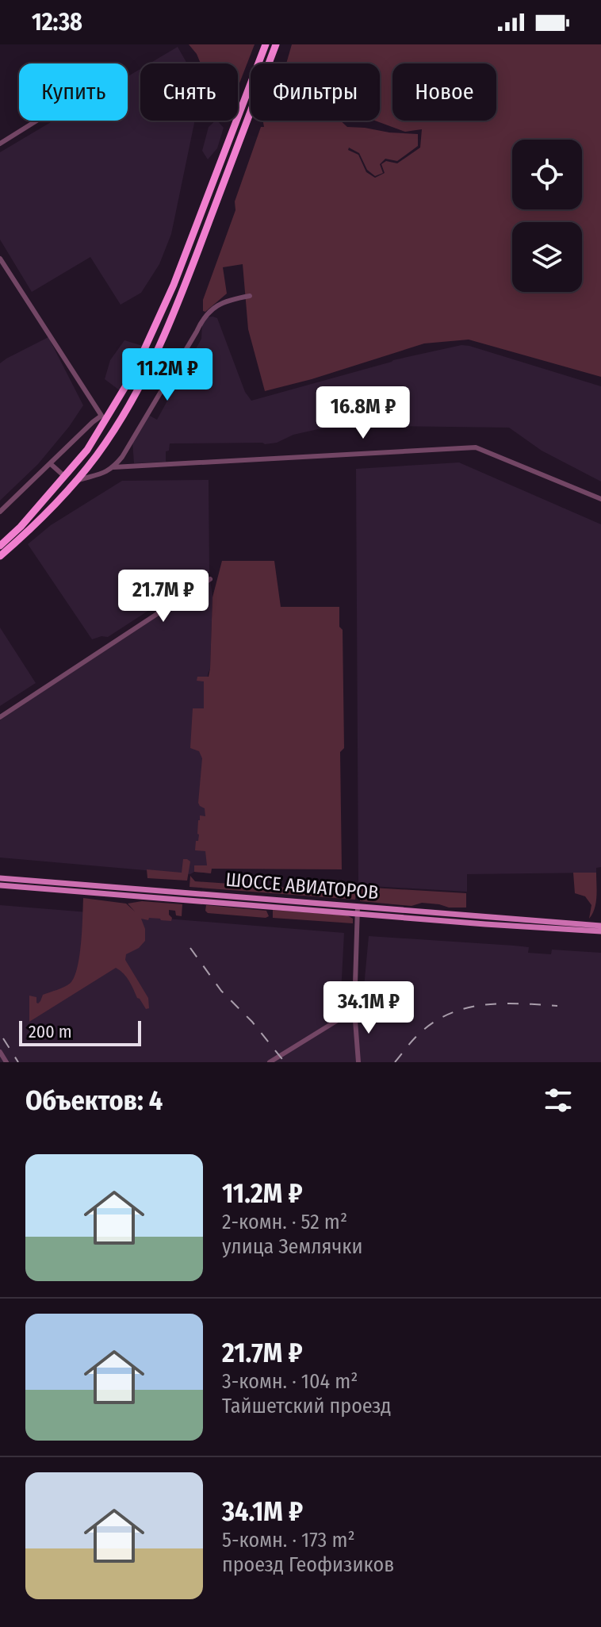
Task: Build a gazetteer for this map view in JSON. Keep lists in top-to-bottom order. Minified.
{"streets":{"main road":["ШОССЕ АВИАТОРОВ"]},"scale_bar":"200 m","page":{"status":"12:38","chip":["Купить","Снять","Фильтры","Новое"],"price":["11.2M ₽","16.8M ₽","21.7M ₽","34.1M ₽"],"scale":"200 m","heading":"Объектов: 4","list":[{"name":"11.2M ₽","note":"2-комн. · 52 m² · улица Землячки"},{"name":"21.7M ₽","note":"3-комн. · 104 m² · Тайшетский проезд"},{"name":"34.1M ₽","note":"5-комн. · 173 m² · проезд Геофизиков"}]}}
